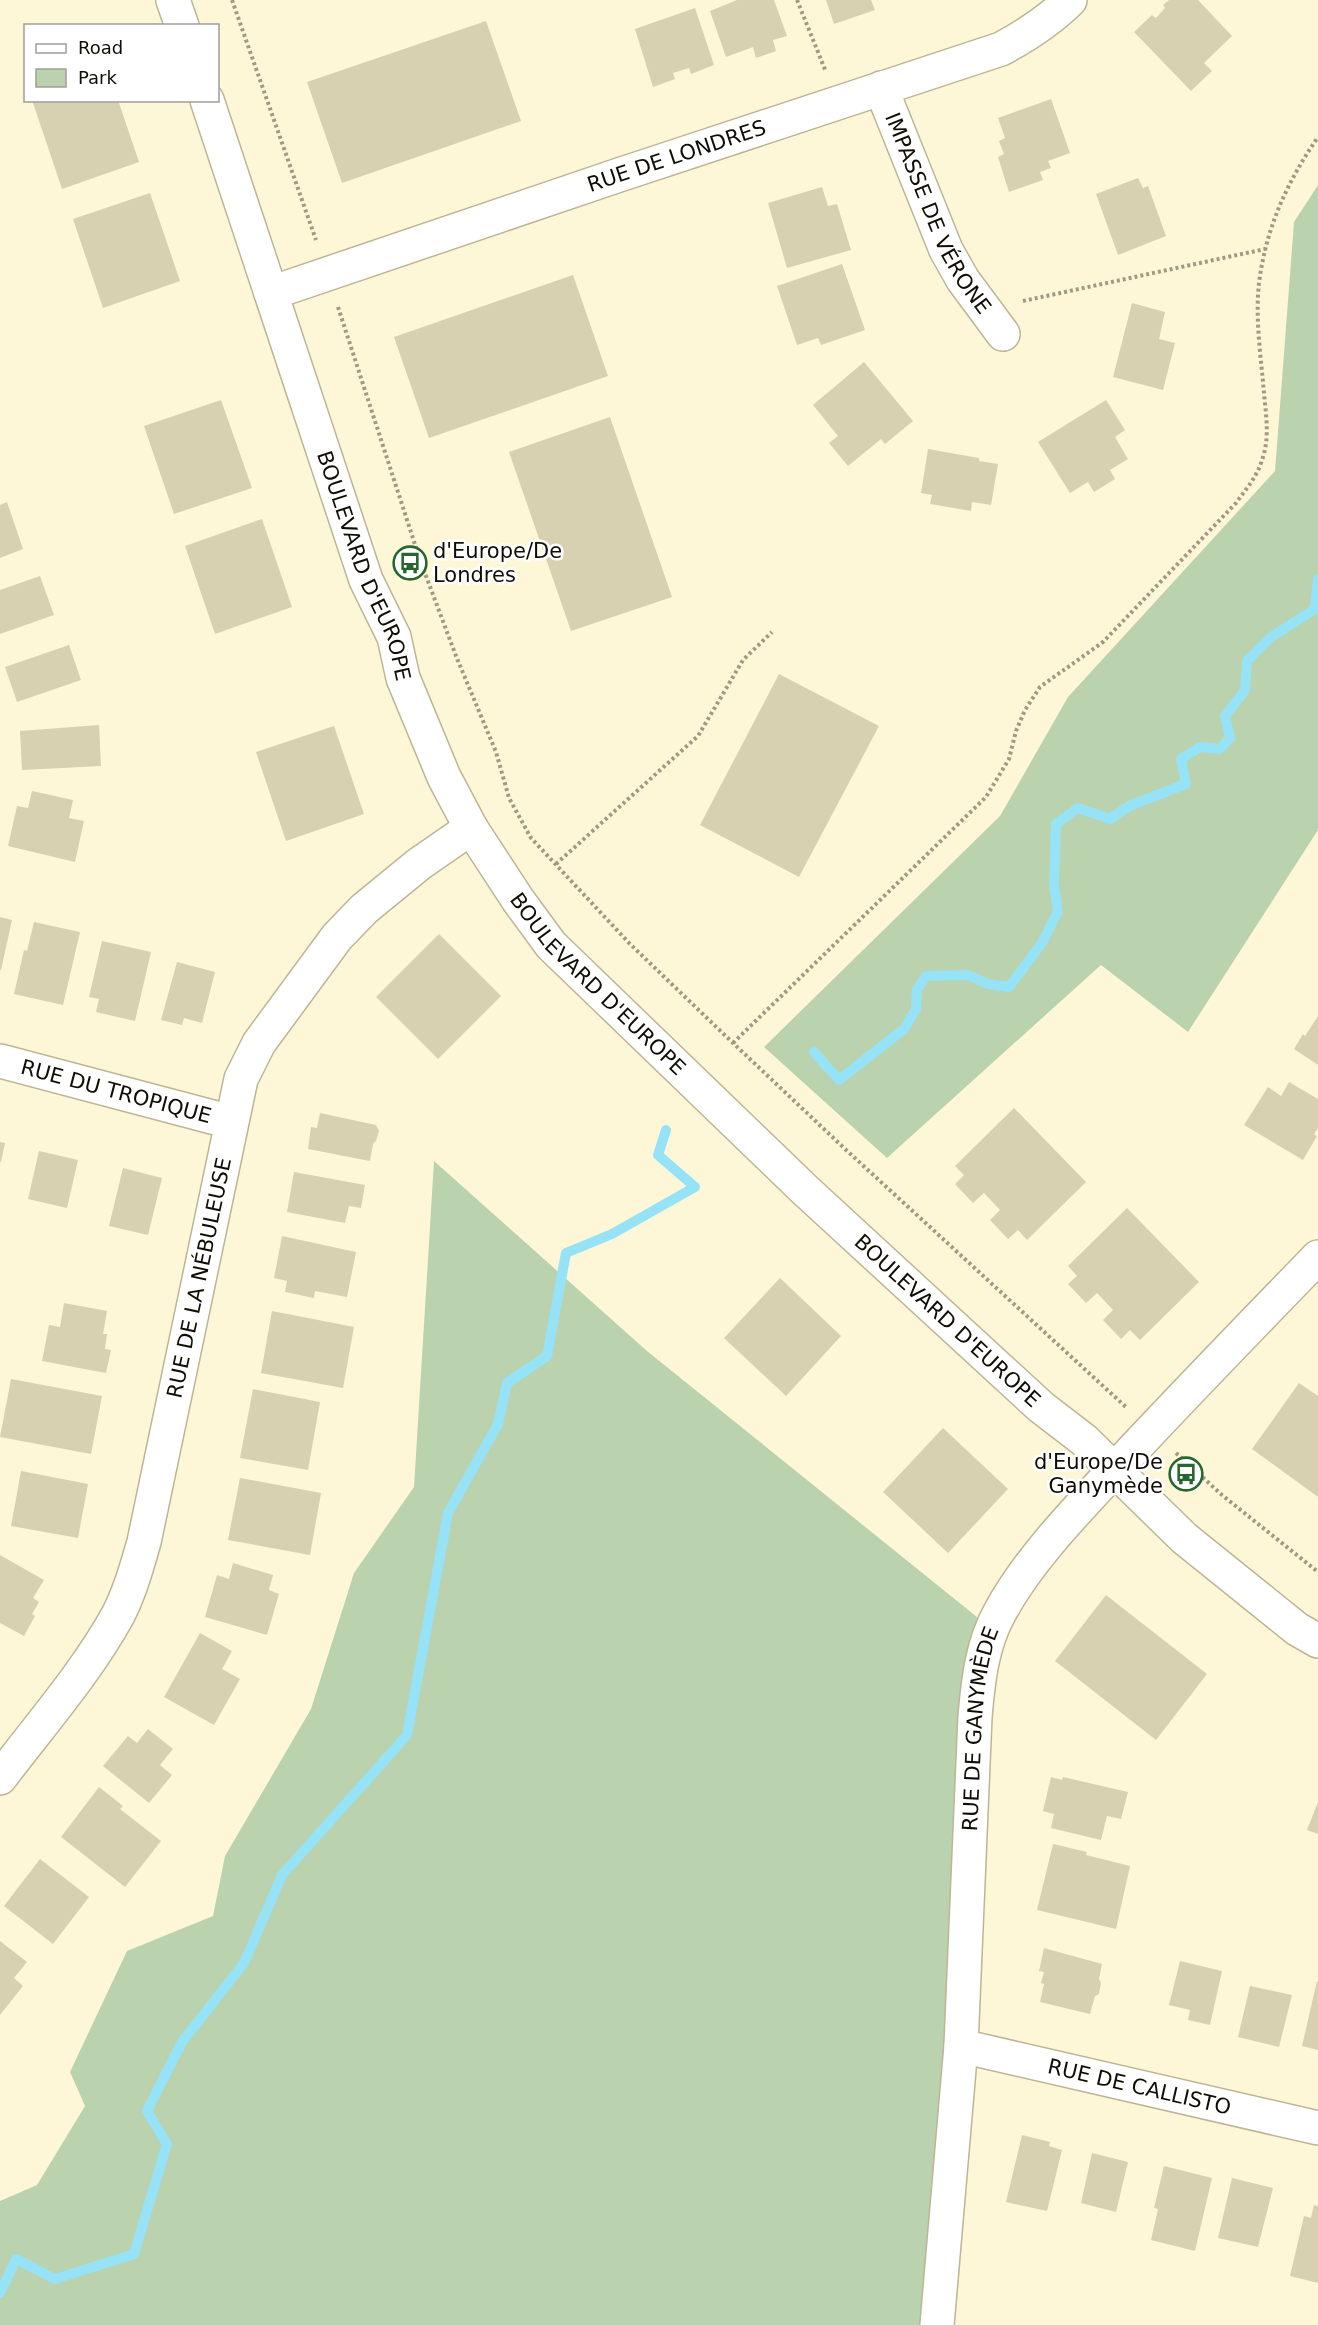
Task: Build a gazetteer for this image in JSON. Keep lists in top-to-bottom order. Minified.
{"streets":{"street":["RUE DE LONDRES","IMPASSE DE VÉRONE","BOULEVARD D'EUROPE","RUE DU TROPIQUE","RUE DE LA NÉBULEUSE","RUE DE GANYMÈDE","RUE DE CALLISTO"]},"crossings":[["RUE DE LONDRES","IMPASSE DE VÉRONE"],["RUE DE LONDRES","BOULEVARD D'EUROPE"],["BOULEVARD D'EUROPE","RUE DE LA NÉBULEUSE"],["BOULEVARD D'EUROPE","RUE DE GANYMÈDE"],["RUE DU TROPIQUE","RUE DE LA NÉBULEUSE"],["RUE DE GANYMÈDE","RUE DE CALLISTO"]],"places":{"bus stop":["d'Europe/De Londres","d'Europe/De Ganymède"]},"legend":["Road","Park"]}
